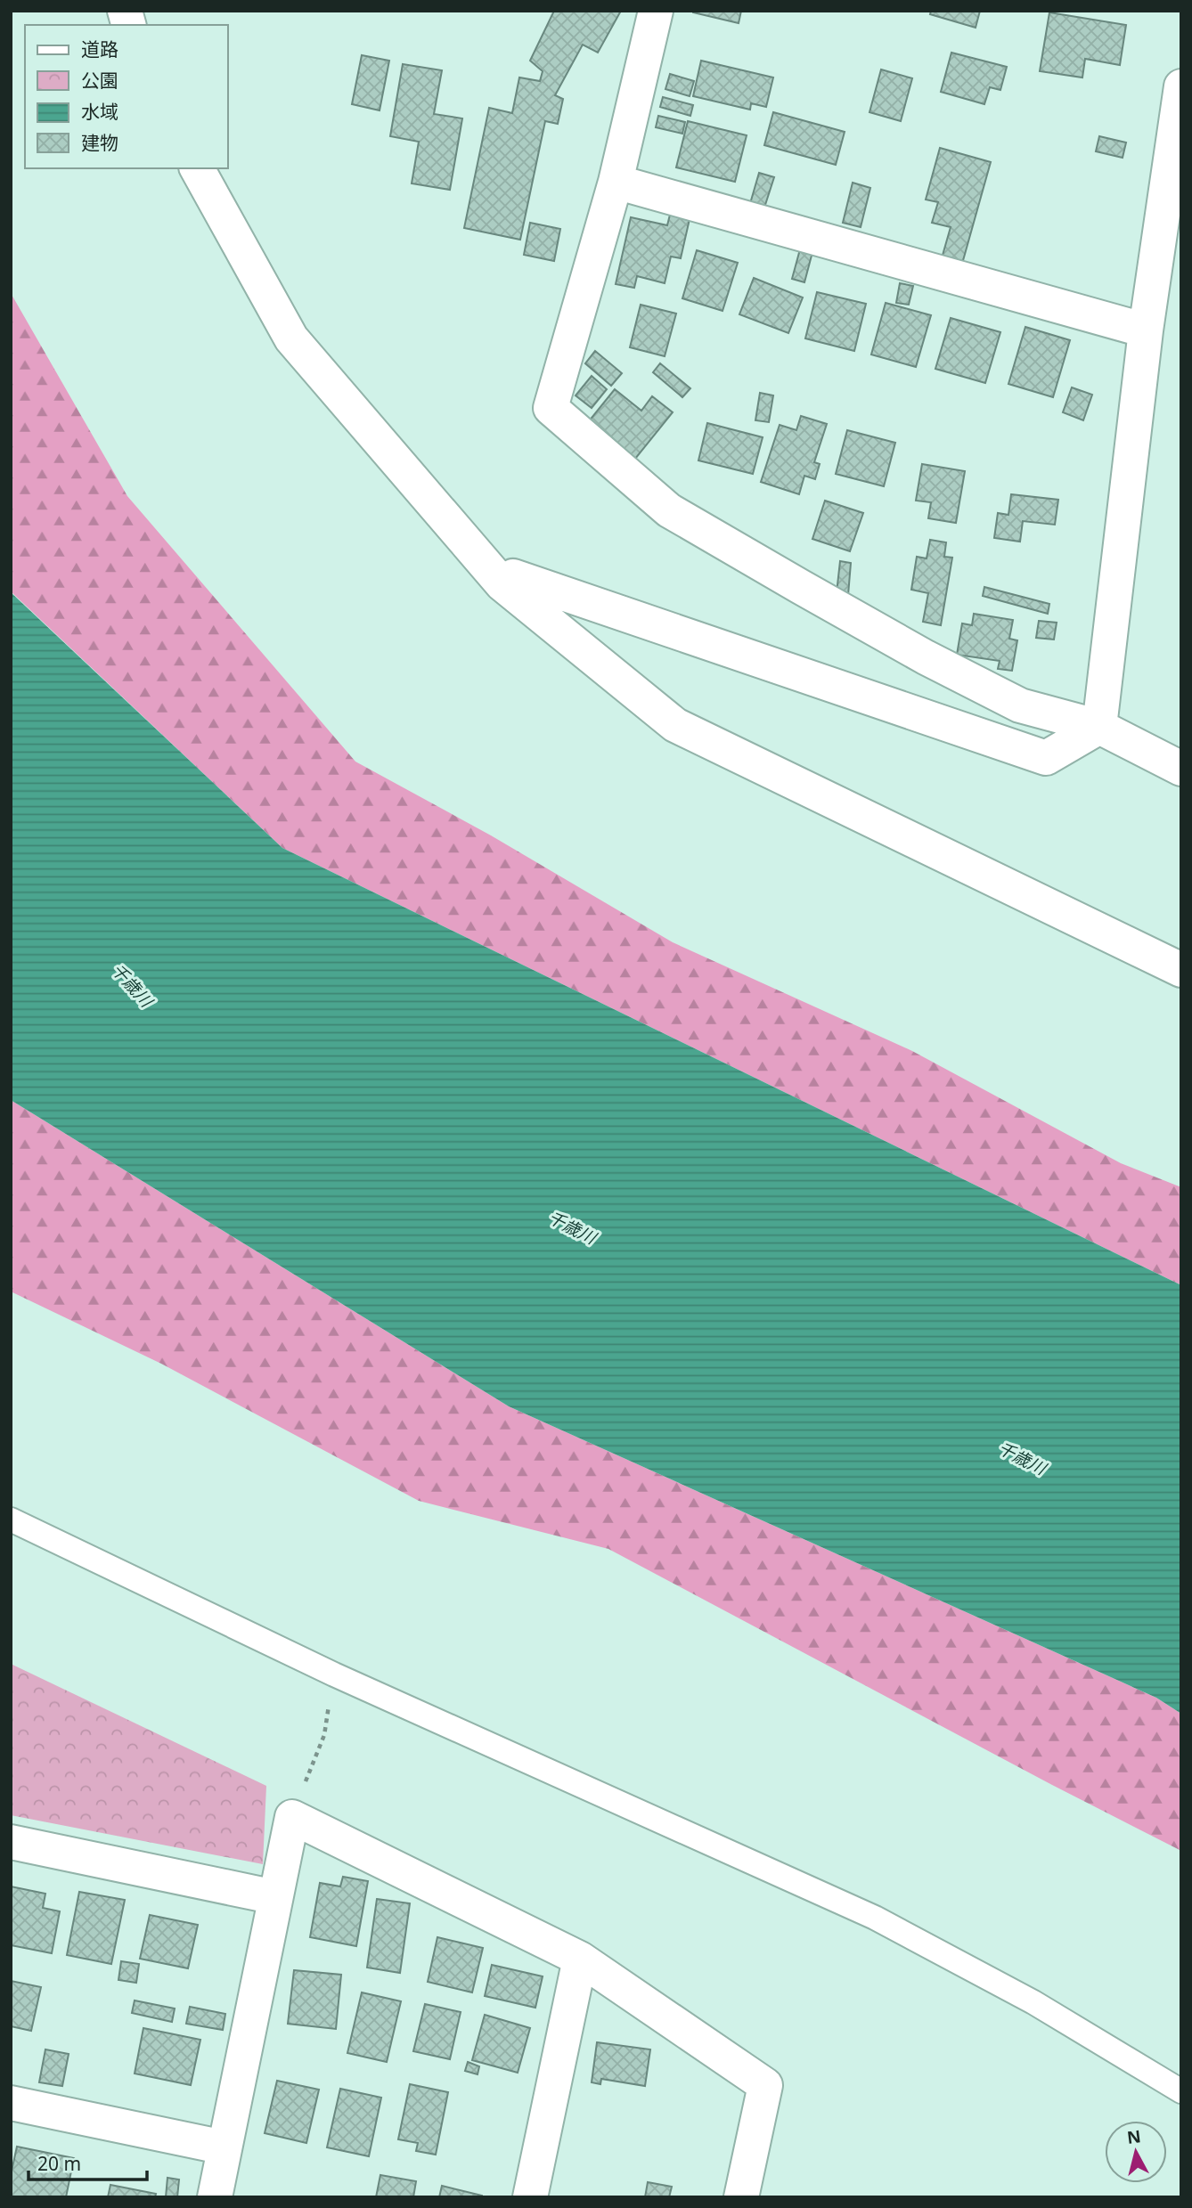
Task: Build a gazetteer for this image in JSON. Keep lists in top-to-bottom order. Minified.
{"water":["千歳川"],"legend":["道路","公園","水域","建物"],"scale_bar":"20 m","north":"top"}
